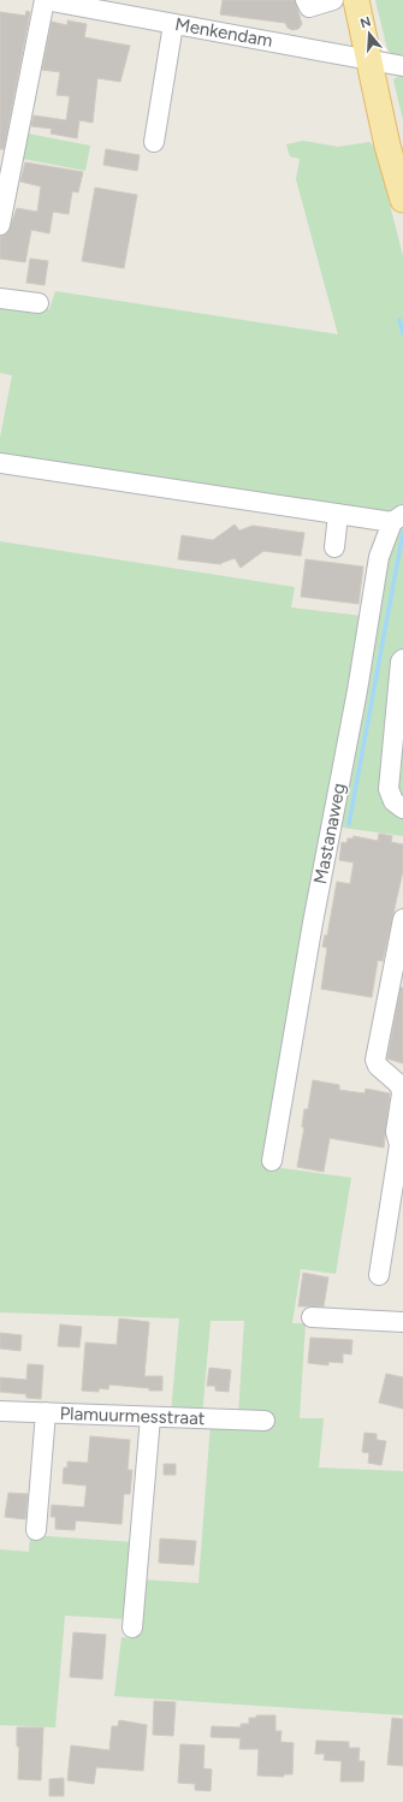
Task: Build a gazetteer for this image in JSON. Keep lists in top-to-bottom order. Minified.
{"streets":{"street":["Menkendam","Mastanaweg","Plamuurmesstraat"]},"north":"top"}
